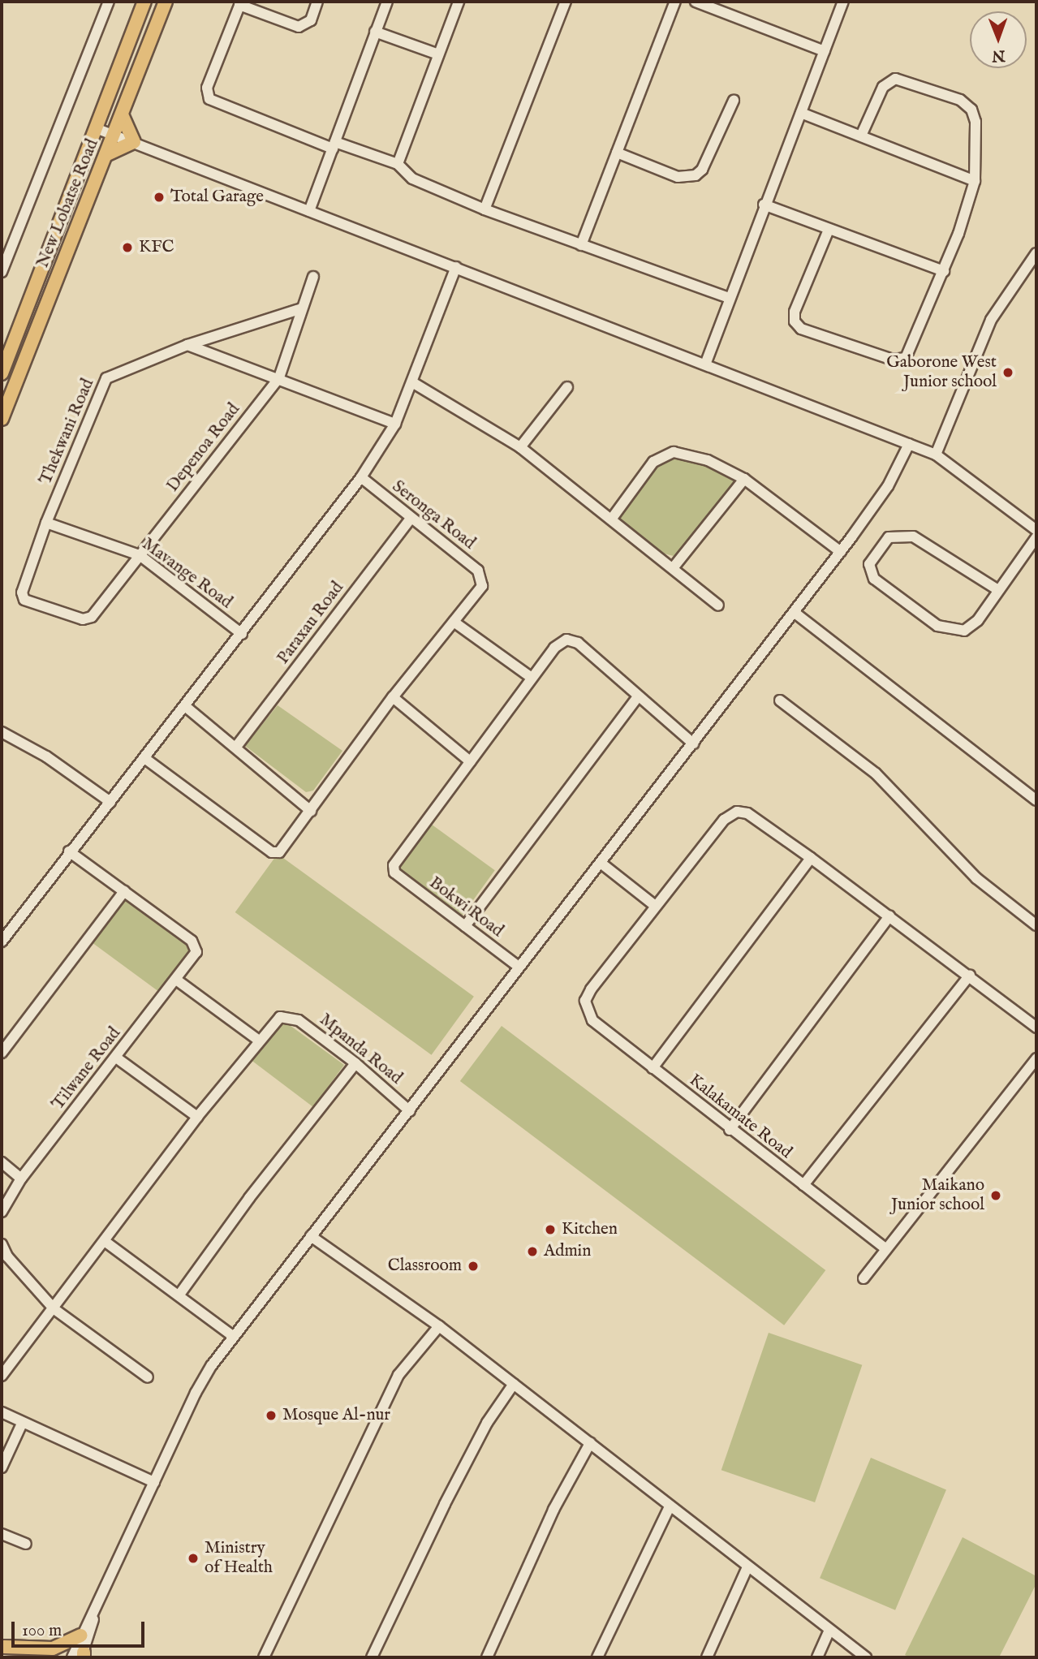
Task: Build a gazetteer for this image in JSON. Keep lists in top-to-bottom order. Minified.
{"streets":{"main road":["New Lobatse Road"],"street":["Thekwani Road","Depenoa Road","Seronga Road","Mavange Road","Paraxau Road","Bokwi Road","Mpanda Road","Tilwane Road","Kalakamate Road"]},"crossings":[["Thekwani Road","Depenoa Road"],["Thekwani Road","Mavange Road"],["Depenoa Road","Mavange Road"],["Seronga Road","Paraxau Road"]],"places":["Total Garage","KFC","Gaborone West Junior school","Maikano Junior school","Kitchen","Admin","Classroom","Mosque Al-nur","Ministry of Health"],"scale_bar":"100 m","north":"bottom"}
